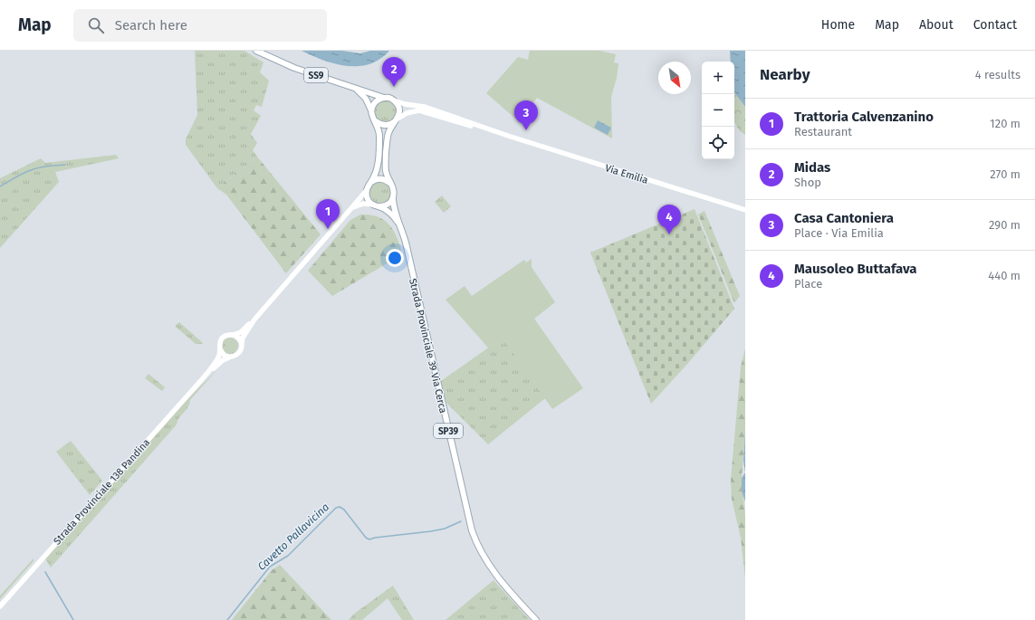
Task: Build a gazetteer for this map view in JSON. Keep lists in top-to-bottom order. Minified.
{"streets":{"main road":["SS9","Strada Provinciale 39 Via Cerca","SP39"],"street":["Via Emilia","Strada Provinciale 138 Pandina"]},"crossings":[["SS9","Via Emilia"],["SS9","Strada Provinciale 39 Via Cerca"],["Via Emilia","Strada Provinciale 39 Via Cerca"]],"water":["Cavetto Pallavicina"],"north":"bottom right","page":{"header":"Map","search":"Search here","nav":["Home","Map","About","Contact"],"heading":["Nearby","4 results"],"pins":["2","3","1","4"],"map_buttons":["+","−"],"list":[{"mark":"1","name":"Trattoria Calvenzanino","note":"Restaurant","value":"120 m"},{"mark":"2","name":"Midas","note":"Shop","value":"270 m"},{"mark":"3","name":"Casa Cantoniera","note":"Place · Via Emilia","value":"290 m"},{"mark":"4","name":"Mausoleo Buttafava","note":"Place","value":"440 m"}]}}
